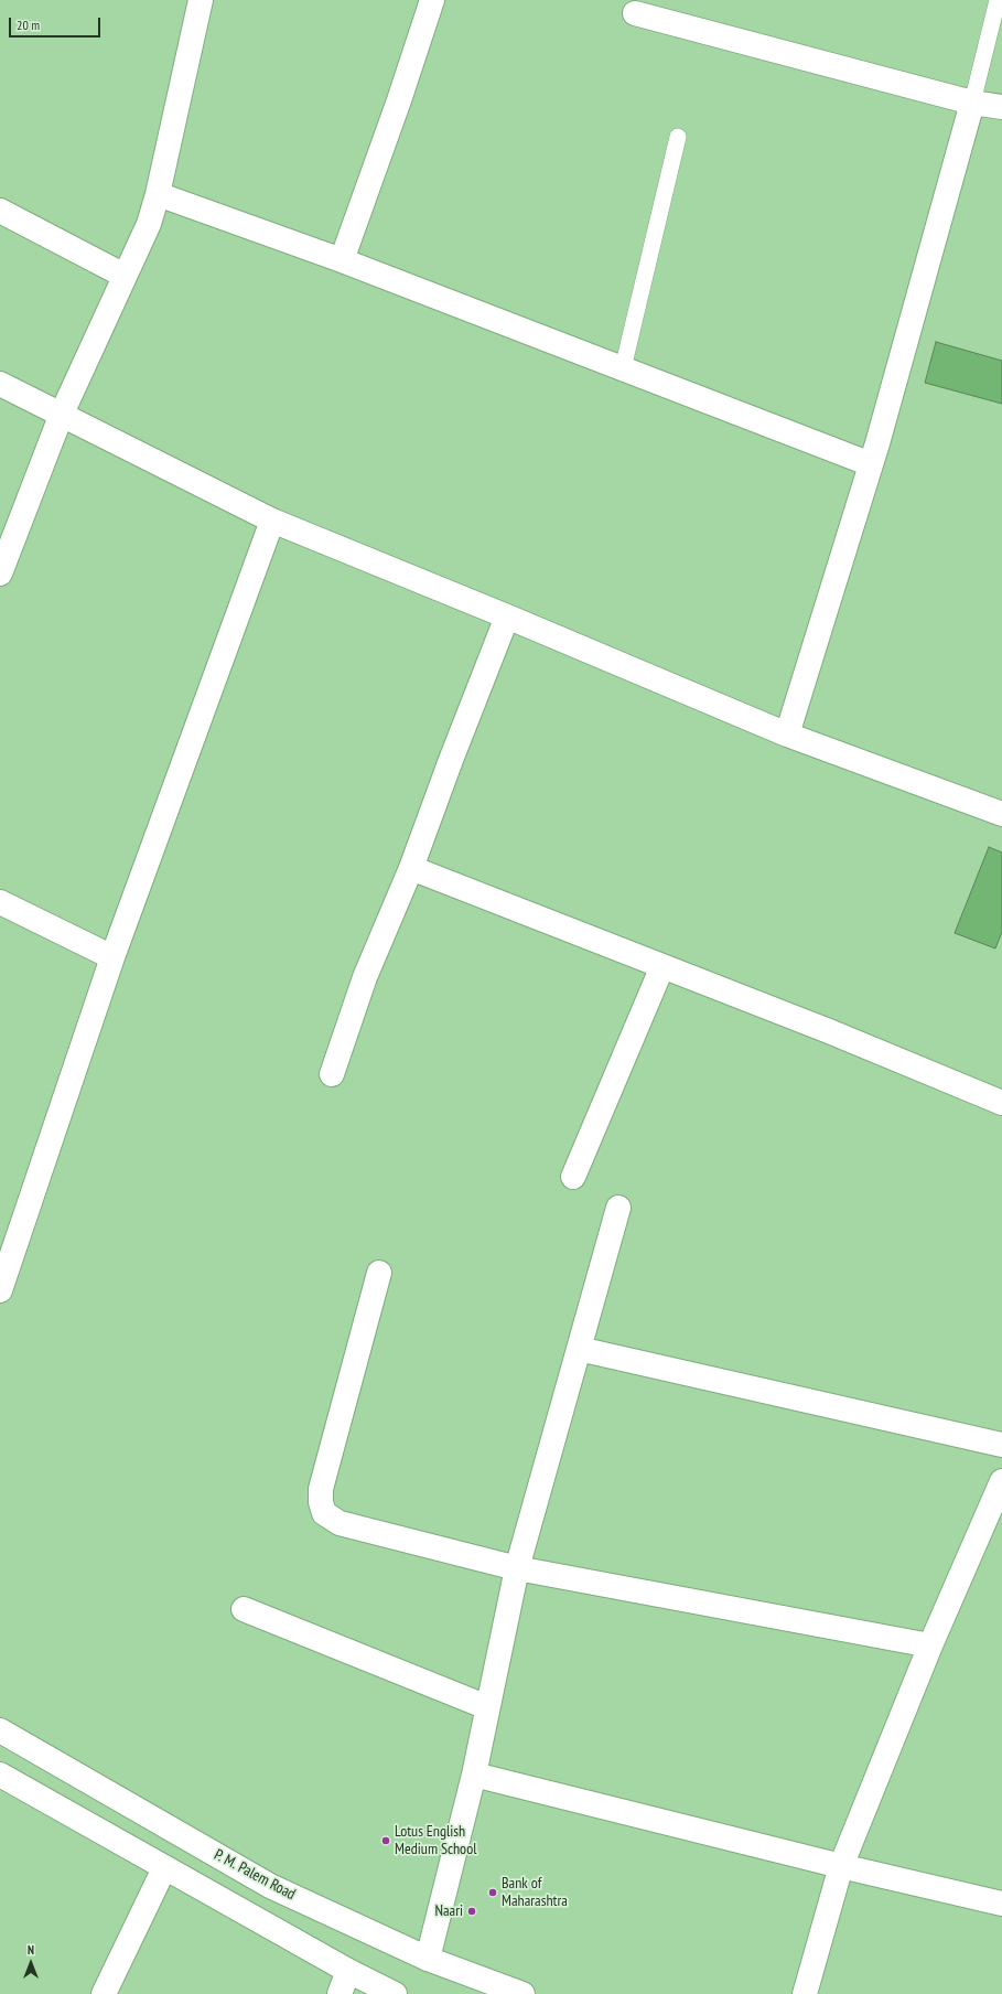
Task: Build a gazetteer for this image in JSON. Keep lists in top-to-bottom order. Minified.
{"streets":{"street":["P. M. Palem Road"]},"places":["Lotus English Medium School","Bank of Maharashtra","Naari"],"scale_bar":"20 m","north":"top"}
